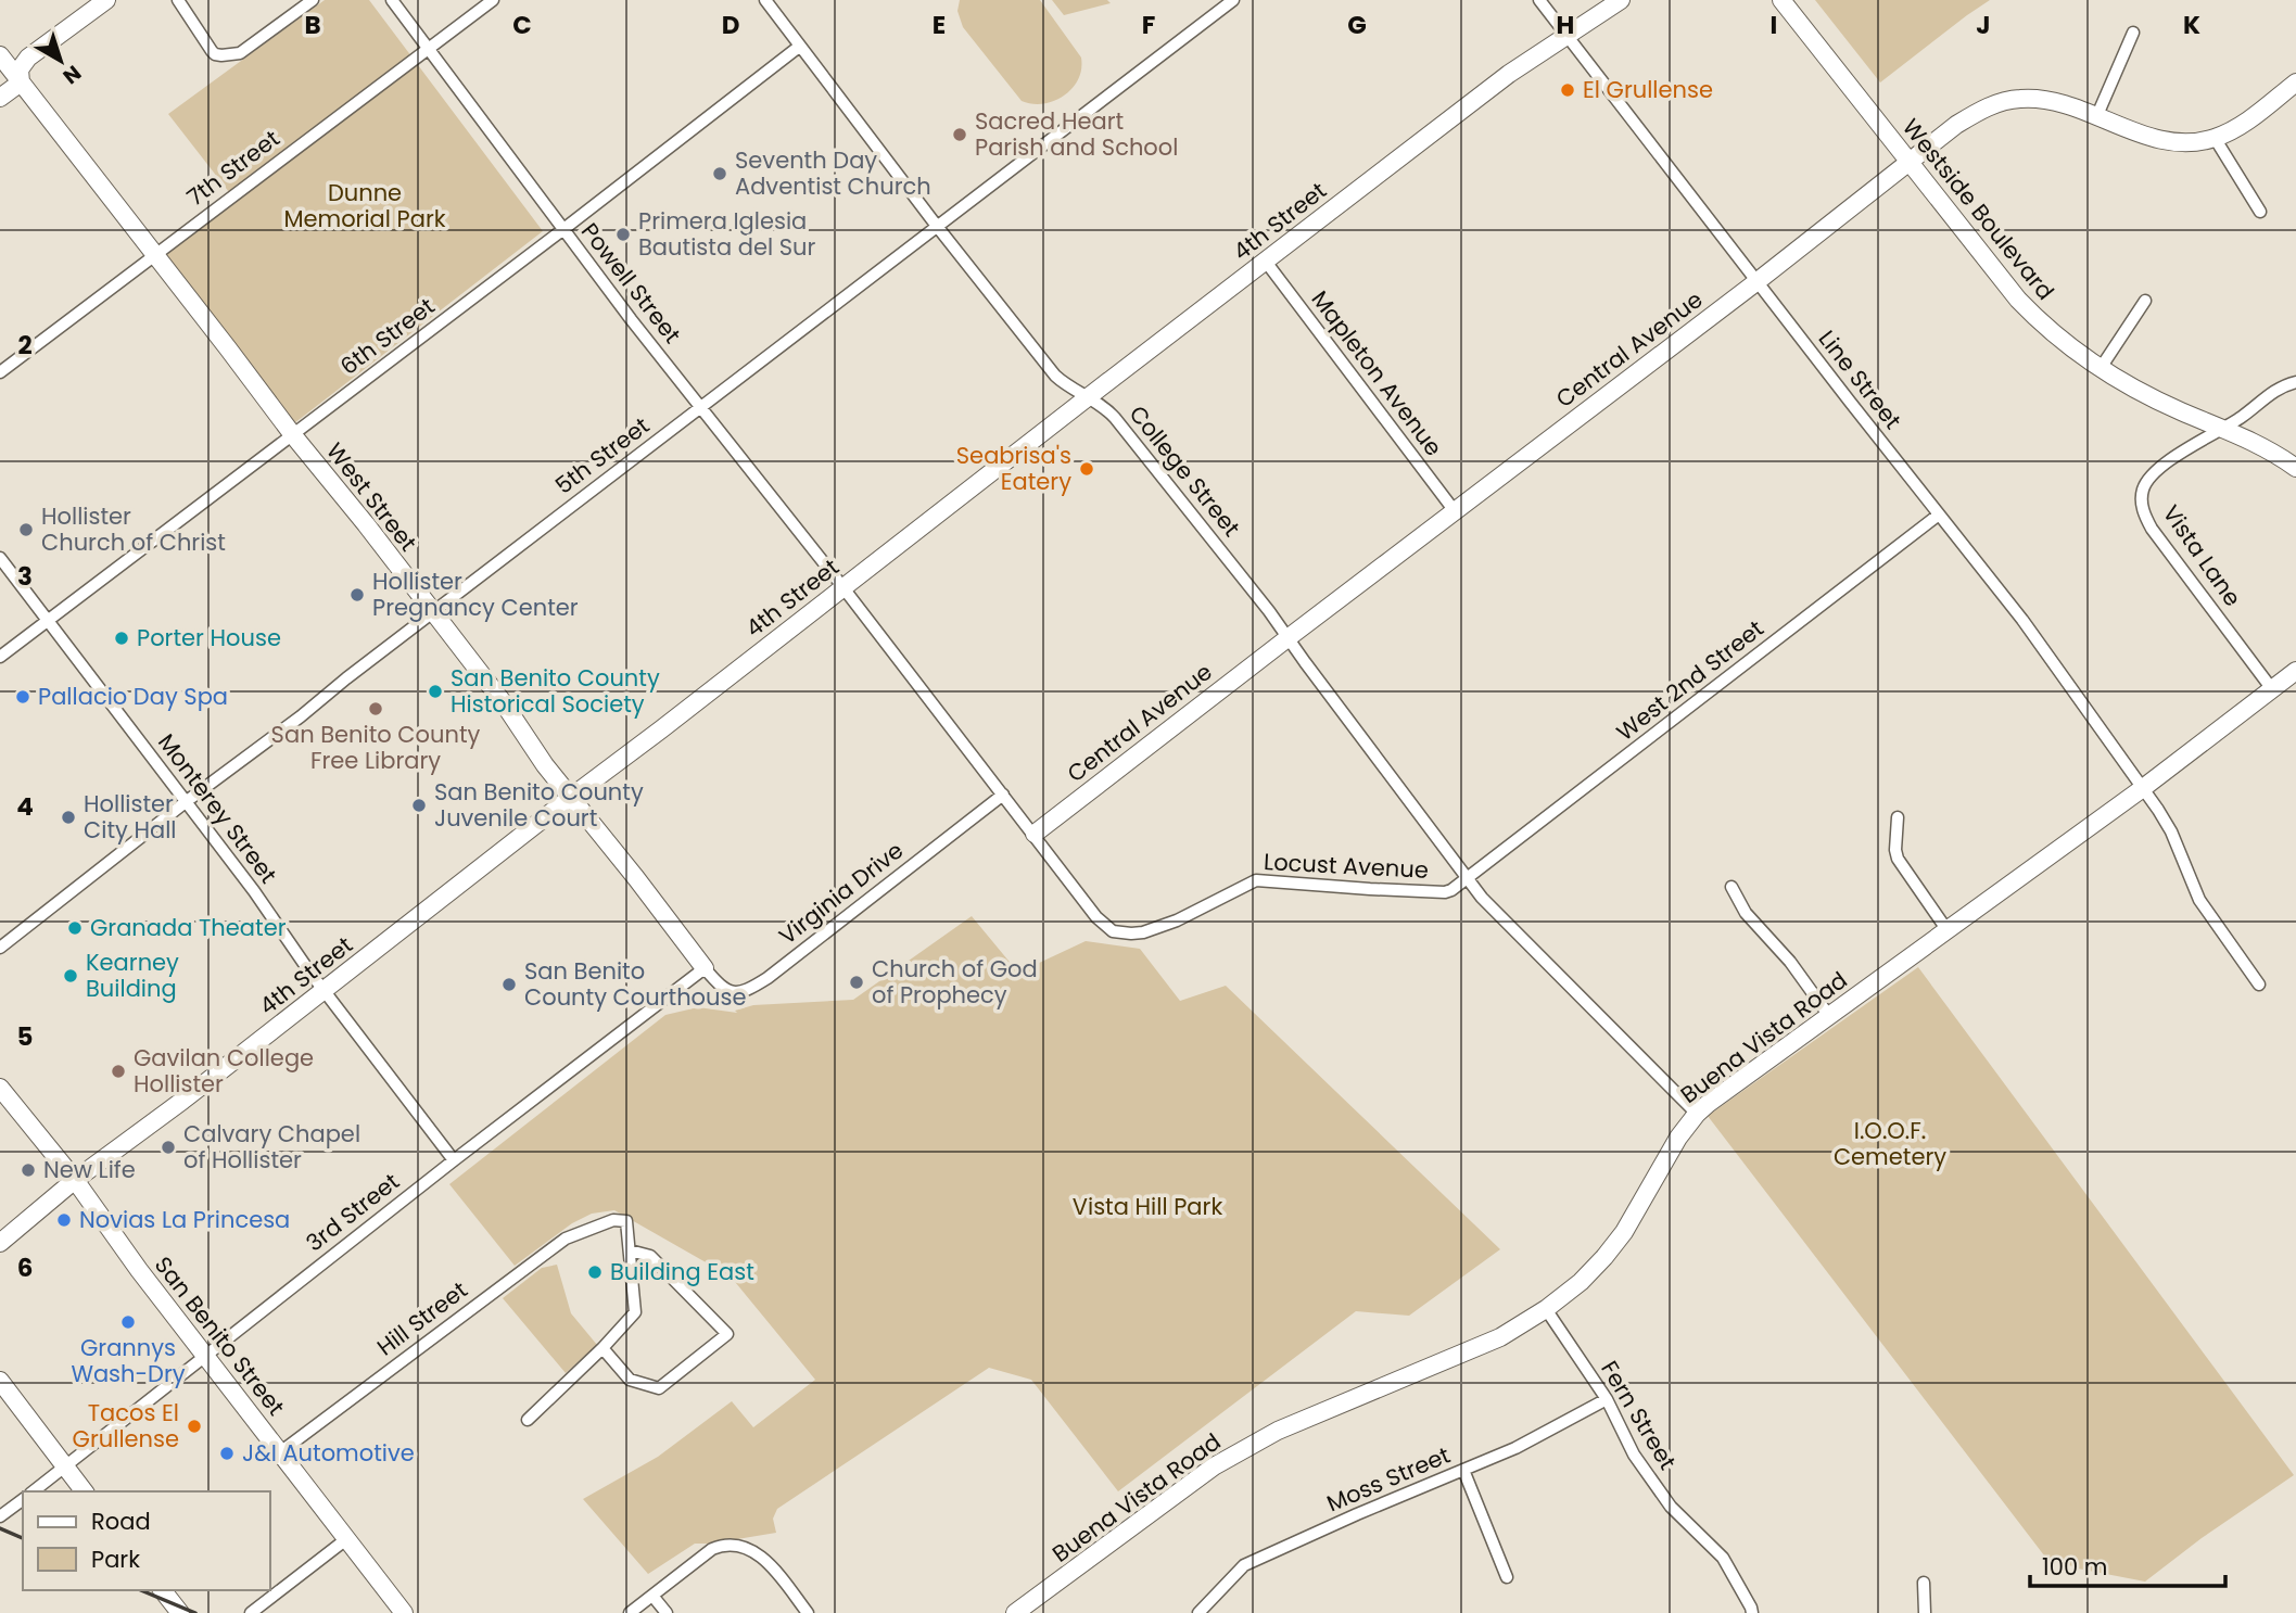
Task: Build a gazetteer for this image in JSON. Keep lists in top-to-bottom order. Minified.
{"streets":{"street":["7th Street","Westside Boulevard","4th Street","Powell Street","6th Street","Central Avenue","Mapleton Avenue","Line Street","5th Street","College Street","West Street","Vista Lane","West 2nd Street","Monterey Street","Locust Avenue","Virginia Drive","Buena Vista Road","3rd Street","Hill Street","San Benito Street","Fern Street","Moss Street"]},"crossings":[["7th Street","Powell Street"],["7th Street","West Street"],["Westside Boulevard","Central Avenue"],["Westside Boulevard","Vista Lane"],["4th Street","Powell Street"],["4th Street","Mapleton Avenue"],["4th Street","Line Street"],["4th Street","College Street"],["4th Street","West Street"],["4th Street","Monterey Street"],["4th Street","Locust Avenue"],["4th Street","San Benito Street"],["Powell Street","6th Street"],["Powell Street","5th Street"],["Powell Street","Locust Avenue"],["6th Street","College Street"],["6th Street","West Street"],["6th Street","Monterey Street"],["Central Avenue","Mapleton Avenue"],["Central Avenue","Line Street"],["Central Avenue","College Street"],["Central Avenue","Locust Avenue"],["Line Street","West 2nd Street"],["Line Street","Buena Vista Road"],["5th Street","College Street"],["5th Street","West Street"],["5th Street","Monterey Street"],["College Street","West 2nd Street"],["College Street","Locust Avenue"],["West Street","Virginia Drive"],["West Street","3rd Street"],["Vista Lane","Buena Vista Road"],["West 2nd Street","Locust Avenue"],["Monterey Street","3rd Street"],["Locust Avenue","Virginia Drive"],["Virginia Drive","3rd Street"],["Buena Vista Road","Fern Street"],["3rd Street","San Benito Street"],["Hill Street","San Benito Street"],["Fern Street","Moss Street"]],"parks":["Dunne Memorial Park","I.O.O.F. Cemetery","Vista Hill Park"],"places":["El Grullense","Sacred Heart Parish and School","Seventh Day Adventist Church","Primera Iglesia Bautista del Sur","Seabrisa's Eatery","Hollister Church of Christ","Hollister Pregnancy Center","Porter House","San Benito County Historical Society","Pallacio Day Spa","San Benito County Free Library","San Benito County Juvenile Court","Hollister City Hall","Granada Theater","Kearney Building","Church of God of Prophecy","San Benito County Courthouse","Gavilan College Hollister","Calvary Chapel of Hollister","New Life","Novias La Princesa","Building East","Grannys Wash-Dry","Tacos El Grullense","J&I Automotive"],"legend":["Road","Park"],"scale_bar":"100 m","north":"bottom right","grid":{"columns":["B","C","D","E","F","G","H","I","J","K"],"rows":["2","3","4","5","6"]}}
